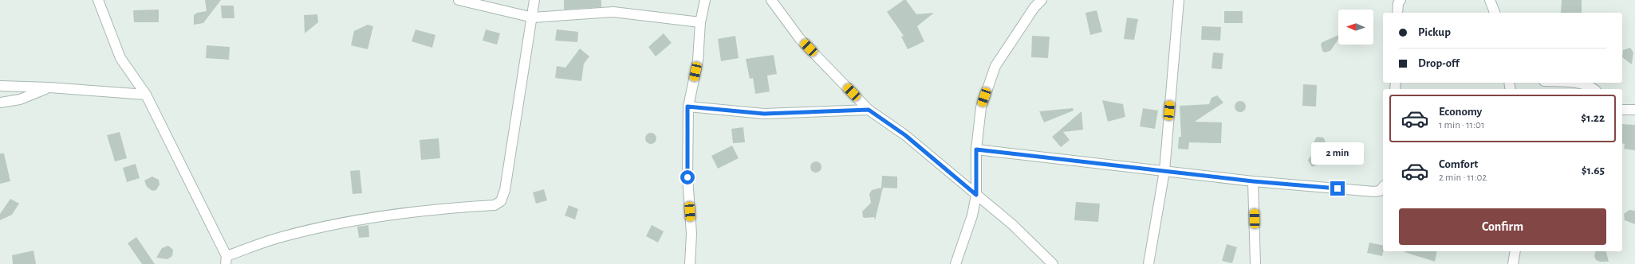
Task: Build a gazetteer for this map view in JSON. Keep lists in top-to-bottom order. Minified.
{"north":"left","page":{"banner":["Pickup","Drop-off"],"list":[{"name":"Economy","note":"1 min · 11:01","value":"$1.22"},{"name":"Comfort","note":"2 min · 11:02","value":"$1.65"}],"bubble":"2 min","buttons":"Confirm"}}
